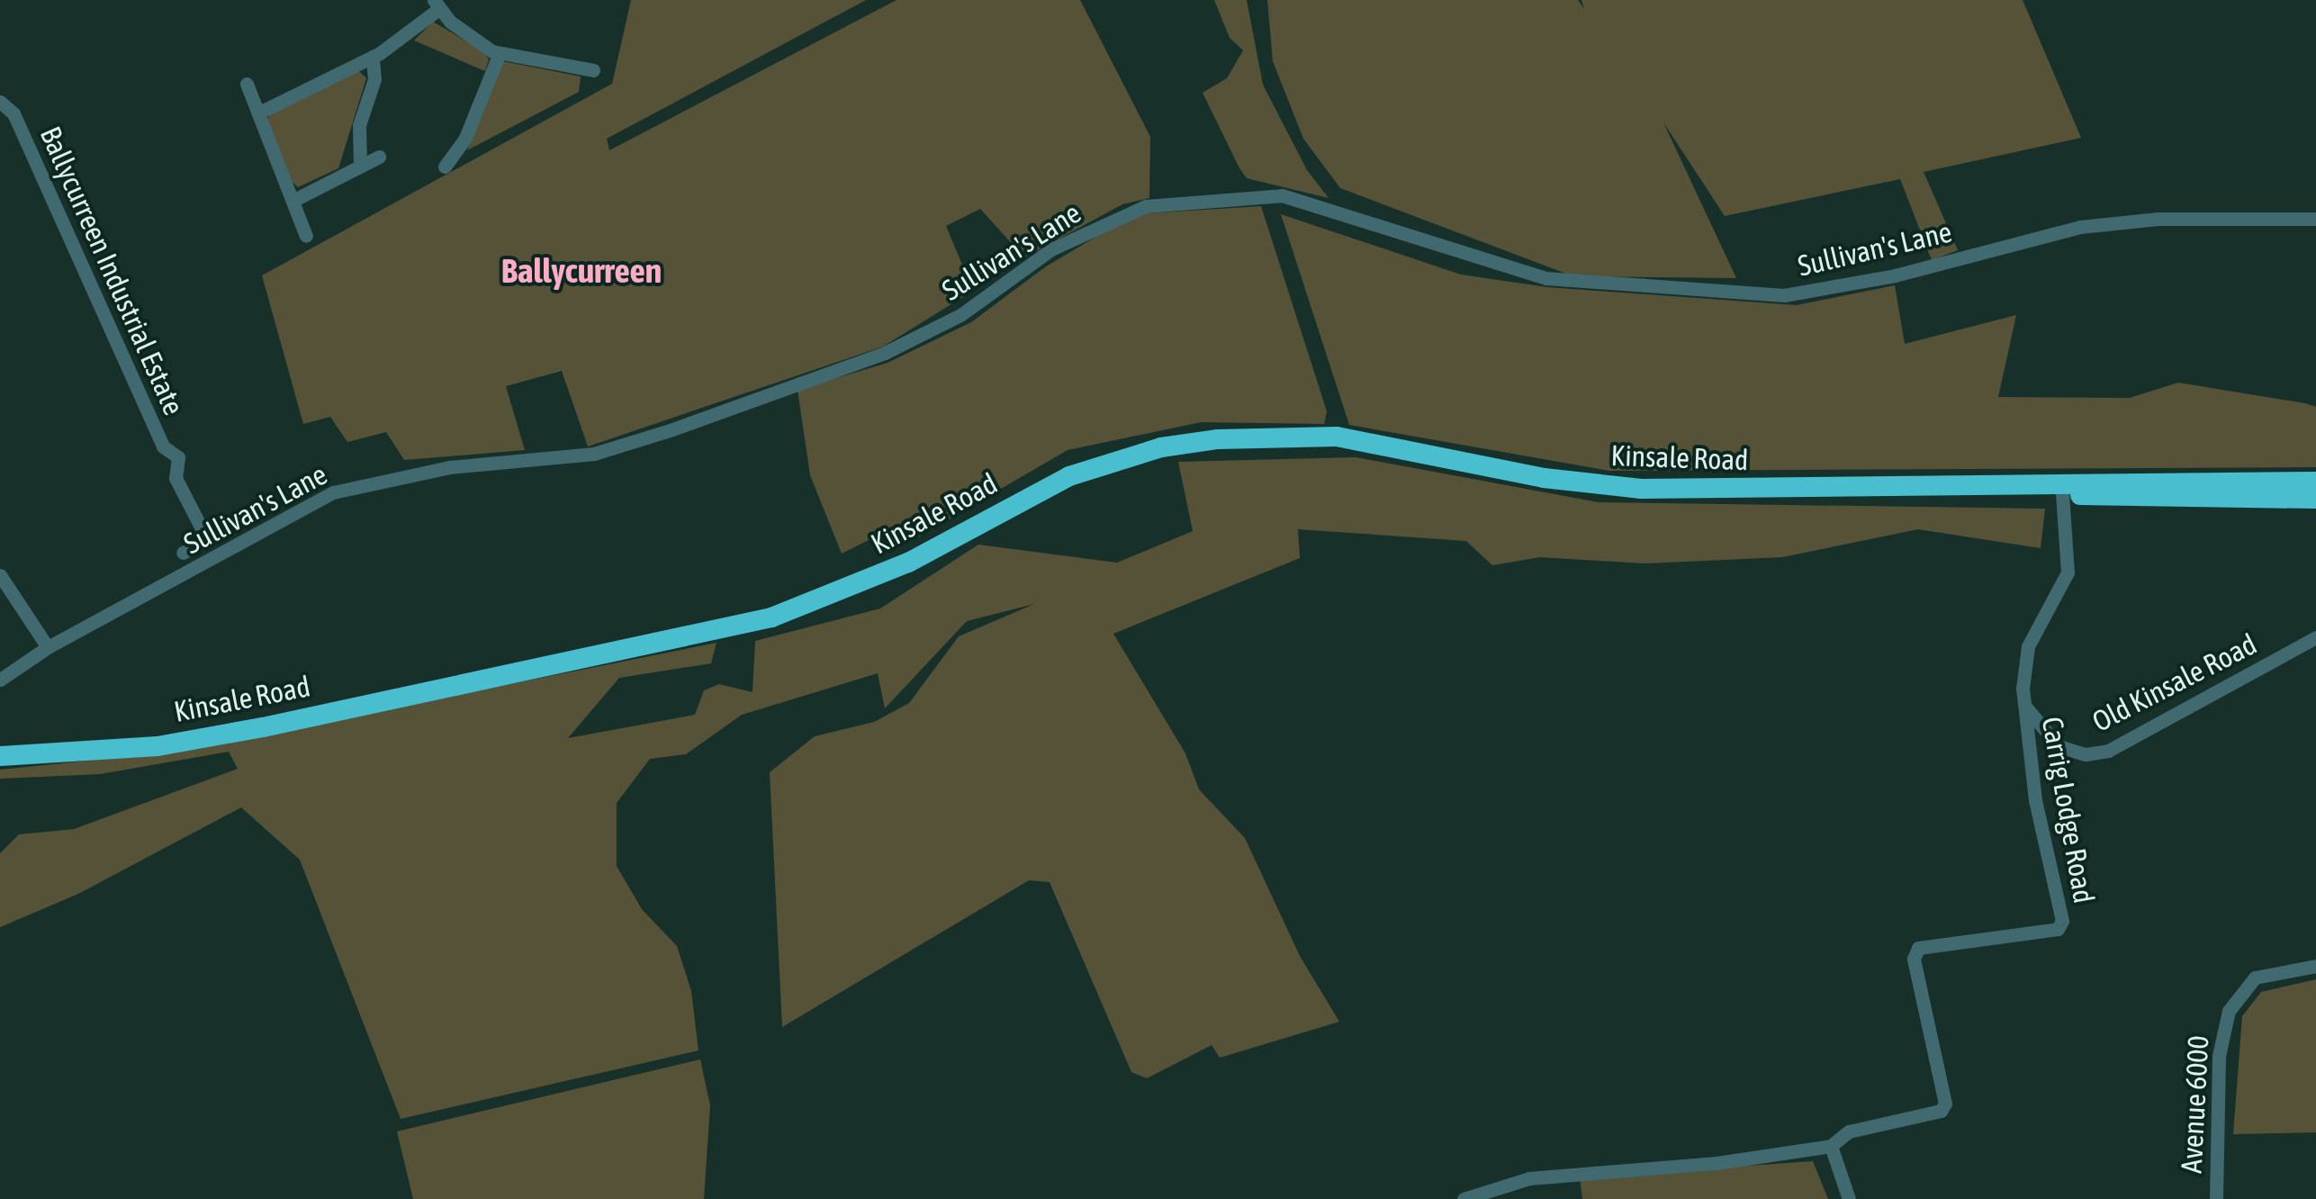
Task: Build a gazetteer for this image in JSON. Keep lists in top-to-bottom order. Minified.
{"streets":{"highway":["Kinsale Road"],"street":["Sullivan's Lane","Ballycurreen Industrial Estate","Old Kinsale Road","Carrig Lodge Road","Avenue 6000"]},"crossings":[["Old Kinsale Road","Carrig Lodge Road"]],"districts":["Ballycurreen"]}
